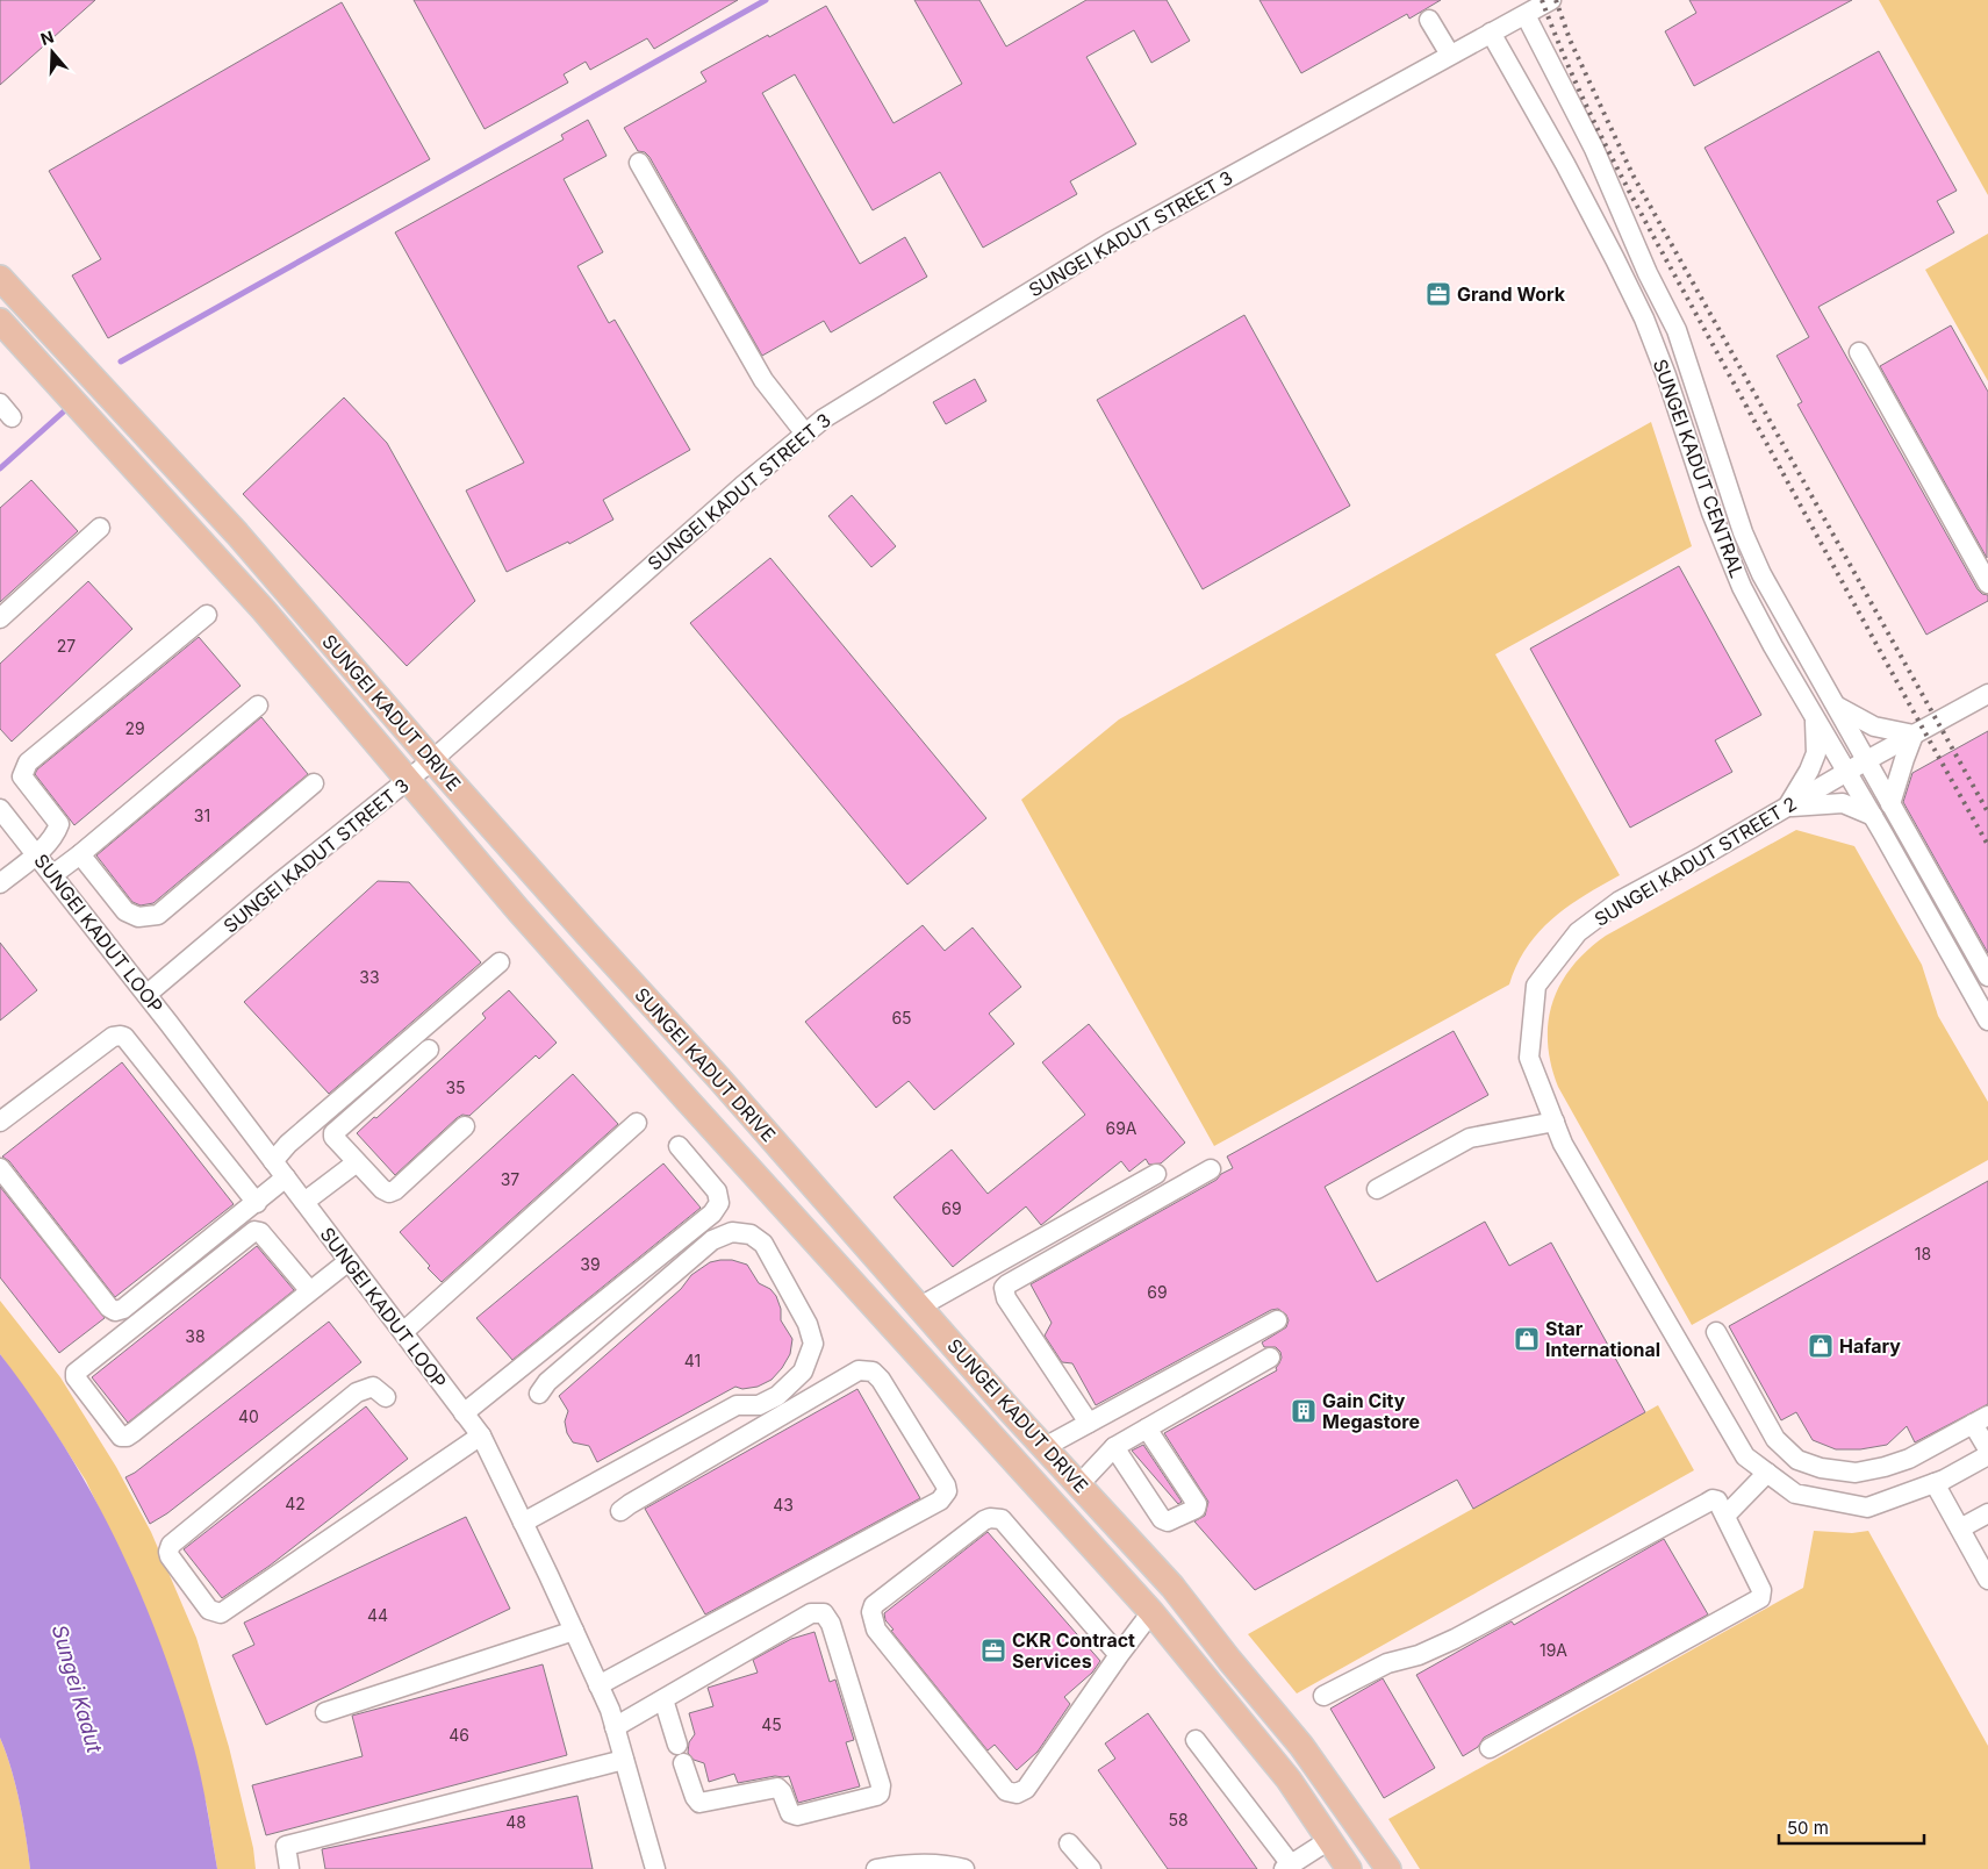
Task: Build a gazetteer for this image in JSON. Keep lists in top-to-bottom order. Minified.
{"streets":{"main road":["SUNGEI KADUT DRIVE"],"street":["SUNGEI KADUT STREET 3","SUNGEI KADUT CENTRAL","SUNGEI KADUT STREET 2","SUNGEI KADUT LOOP"]},"crossings":[["SUNGEI KADUT STREET 3","SUNGEI KADUT CENTRAL"],["SUNGEI KADUT STREET 3","SUNGEI KADUT DRIVE"],["SUNGEI KADUT STREET 3","SUNGEI KADUT LOOP"],["SUNGEI KADUT CENTRAL","SUNGEI KADUT STREET 2"]],"water":["Sungei Kadut"],"places":{"office":["Grand Work","CKR Contract Services"],"shop":["Star International","Hafary"],"building":["Gain City Megastore"]},"house_numbers":["27","29","31","33","65","35","69A","37","69","18","39","69","38","41","40","42","43","44","19A","45","46","58","48"],"scale_bar":"50 m","north":"top"}
